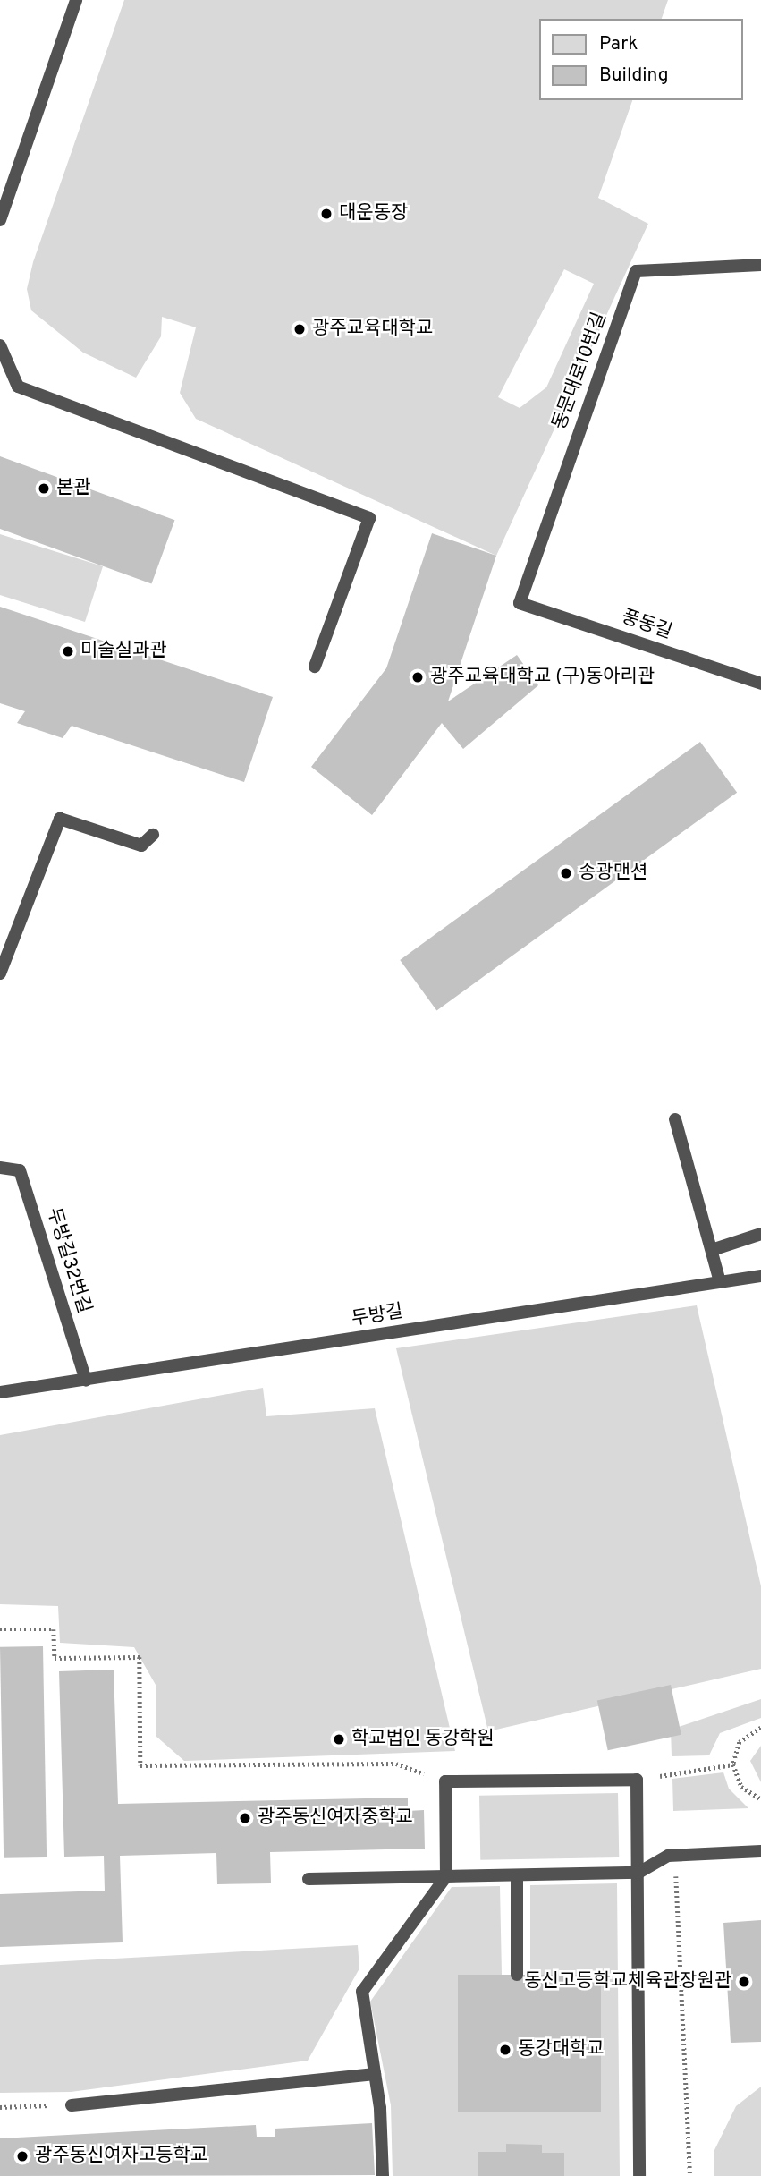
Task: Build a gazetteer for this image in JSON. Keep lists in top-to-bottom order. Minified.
{"streets":{"lane":["동문대로10번길","풍동길","두방길32번길","두방길"]},"crossings":[["동문대로10번길","풍동길"],["두방길32번길","두방길"]],"places":["대운동장","광주교육대학교","본관","미술실과관","광주교육대학교 (구)동아리관","송광맨션","학교법인 동강학원","광주동신여자중학교","동신고등학교체육관장원관","동강대학교","광주동신여자고등학교"],"legend":["Park","Building"]}
